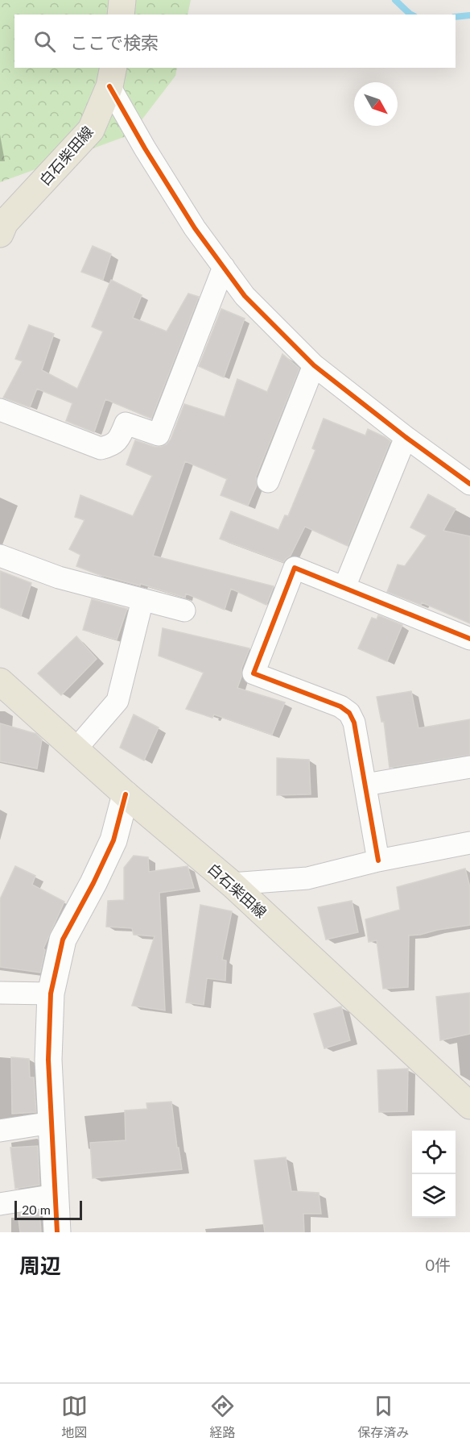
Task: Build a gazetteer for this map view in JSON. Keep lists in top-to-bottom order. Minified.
{"streets":{"main road":["白石柴田線"]},"scale_bar":"20 m","north":"bottom right","page":{"search":"ここで検索","scale":"20 m","heading":["周辺","0件"],"nav":["地図","経路","保存済み"]}}
